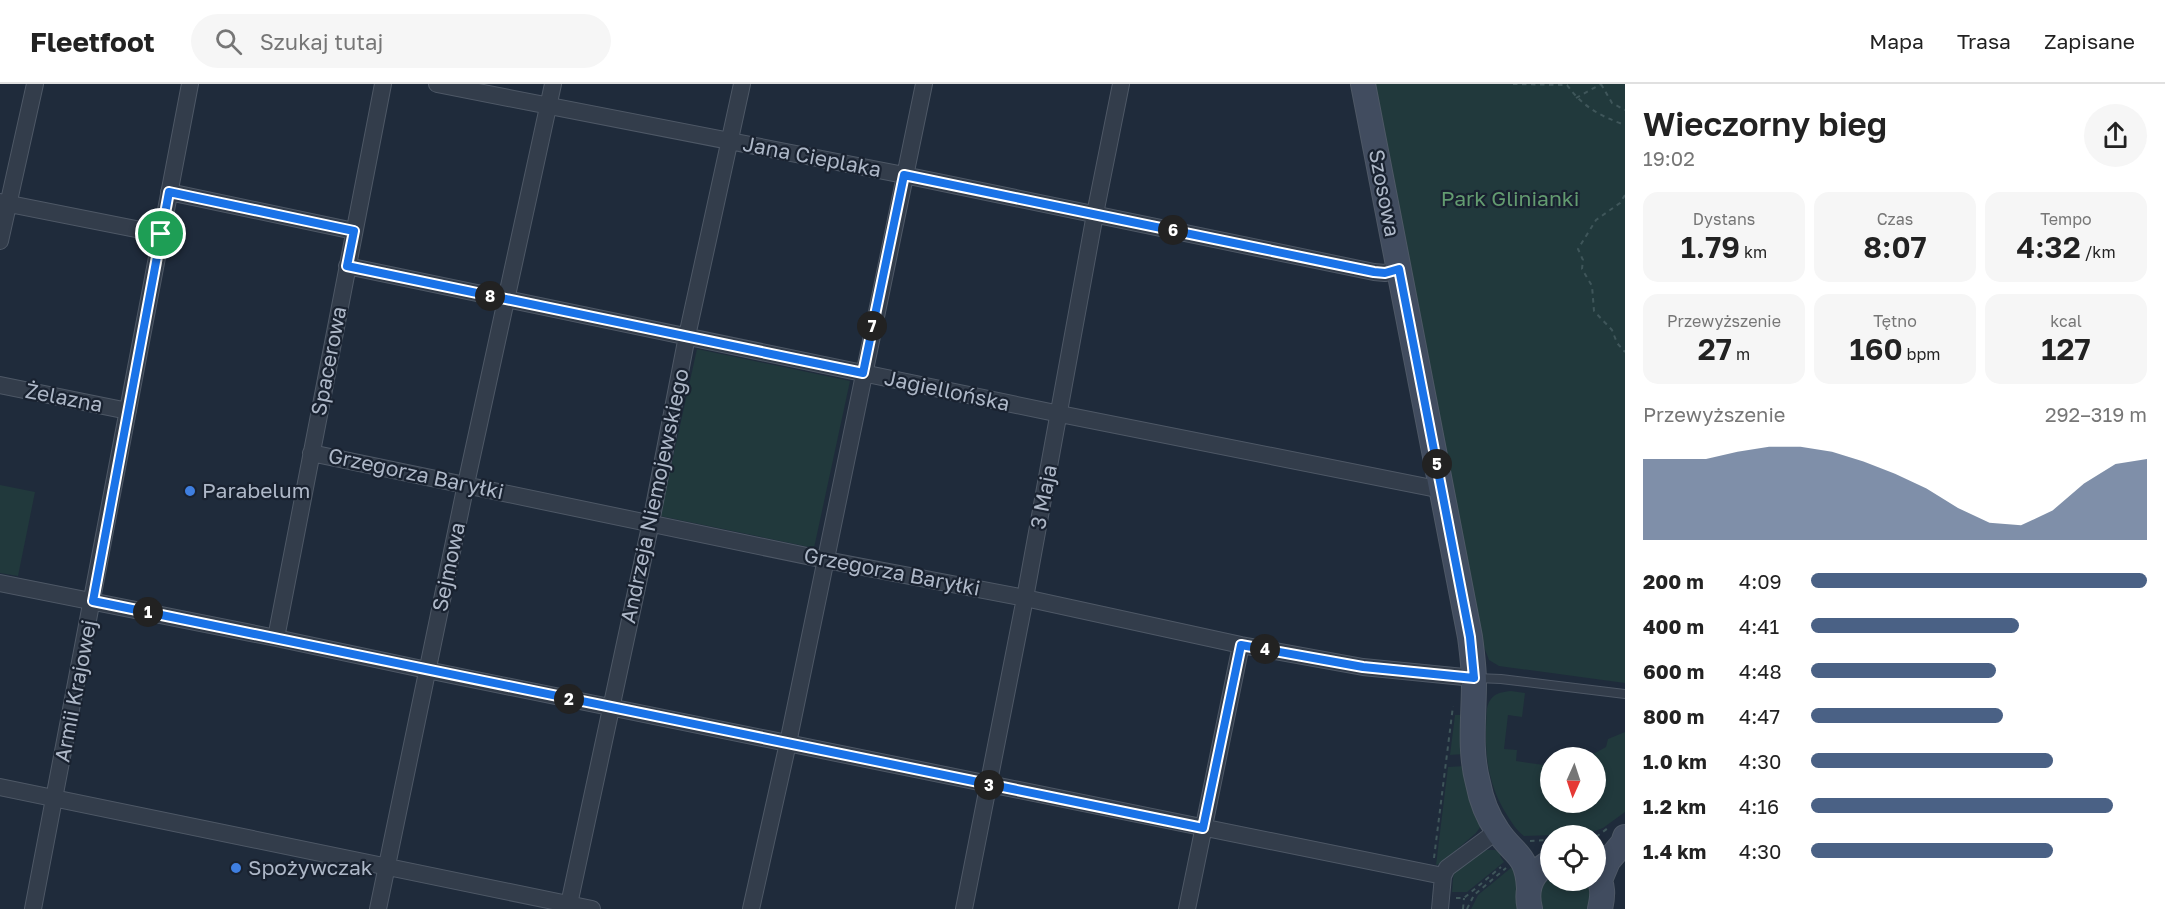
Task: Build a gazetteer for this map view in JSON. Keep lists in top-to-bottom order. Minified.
{"streets":{"street":["Jana Cieplaka","Szosowa","Spacerowa","Jagiellońska","Żelazna","Grzegorza Baryłki","Andrzeja Niemojewskiego","3 Maja","Sejmowa","Armii Krajowej"]},"crossings":[["Jana Cieplaka","Szosowa"],["Jana Cieplaka","Andrzeja Niemojewskiego"],["Jana Cieplaka","3 Maja"],["Jana Cieplaka","Sejmowa"],["Szosowa","Jagiellońska"],["Szosowa","Grzegorza Baryłki"],["Spacerowa","Jagiellońska"],["Spacerowa","Grzegorza Baryłki"],["Jagiellońska","Andrzeja Niemojewskiego"],["Jagiellońska","3 Maja"],["Jagiellońska","Sejmowa"],["Żelazna","Armii Krajowej"],["Grzegorza Baryłki","Andrzeja Niemojewskiego"],["Grzegorza Baryłki","3 Maja"],["Grzegorza Baryłki","Sejmowa"]],"parks":["Park Glinianki"],"places":["Parabelum","Spożywczak"],"north":"bottom","page":{"header":"Fleetfoot","search":"Szukaj tutaj","nav":["Mapa","Trasa","Zapisane"],"heading":["Wieczorny bieg","19:02"],"stats":[["Dystans","1.79 km"],["Czas","8:07"],["Tempo","4:32 /km"],["Przewyższenie","27 m"],["Tętno","160 bpm"],["kcal","127"]],"pins":["6","8","7","5","1","4","2","3"],"chart":["Przewyższenie","292–319 m"],"list":[{"name":"200 m","note":"4:09"},{"name":"400 m","note":"4:41"},{"name":"600 m","note":"4:48"},{"name":"800 m","note":"4:47"},{"name":"1.0 km","note":"4:30"},{"name":"1.2 km","note":"4:16"},{"name":"1.4 km","note":"4:30"}]}}
